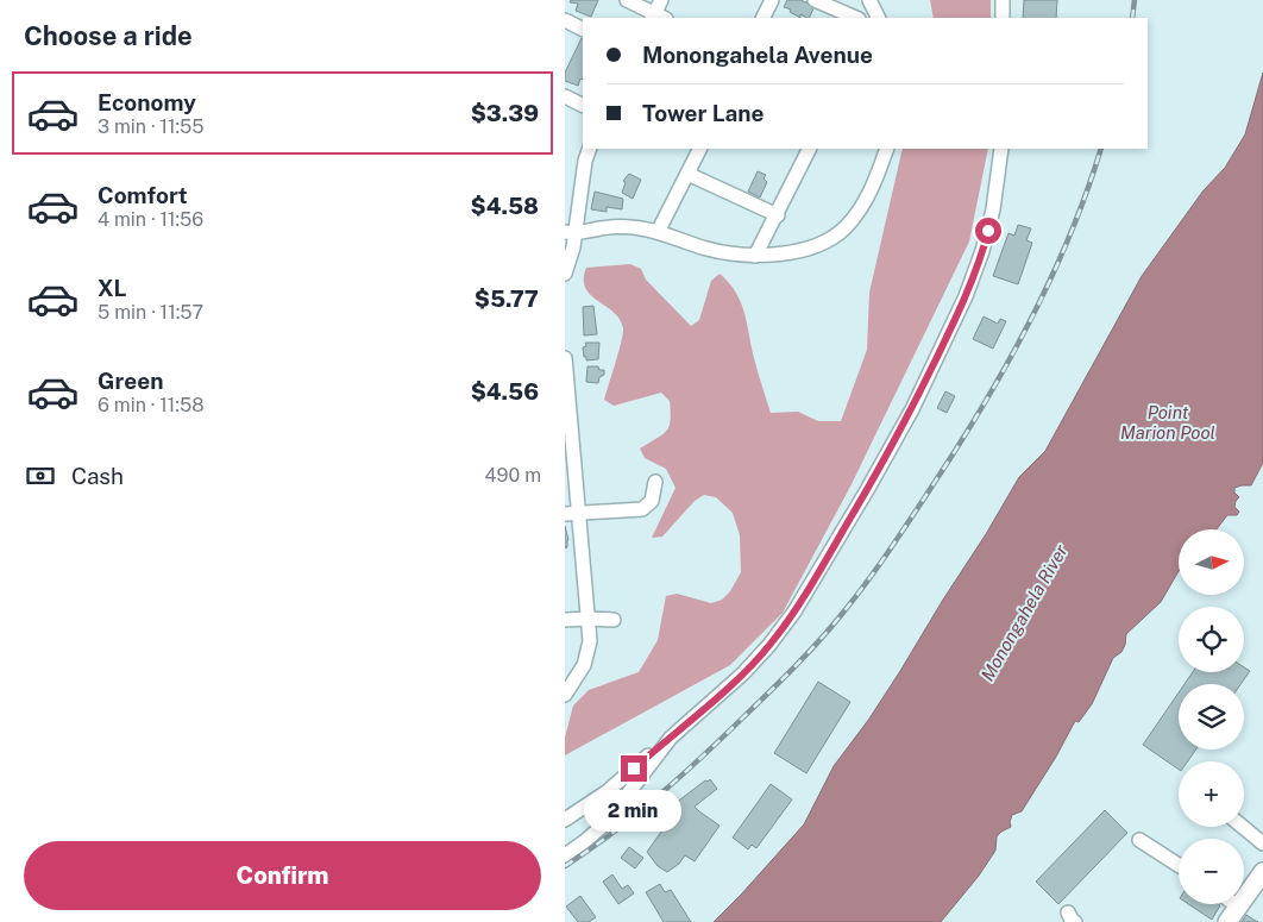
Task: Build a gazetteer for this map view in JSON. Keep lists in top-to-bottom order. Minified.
{"water":["Point Marion Pool","Monongahela River"],"north":"right","page":{"heading":"Choose a ride","banner":["Monongahela Avenue","Tower Lane"],"list":[{"name":"Economy","note":"3 min · 11:55","value":"$3.39"},{"name":"Comfort","note":"4 min · 11:56","value":"$4.58"},{"name":"XL","note":"5 min · 11:57","value":"$5.77"},{"name":"Green","note":"6 min · 11:58","value":"$4.56"}],"pay":["Cash","490 m"],"map_buttons":["+","−"],"bubble":"2 min","buttons":"Confirm"}}
